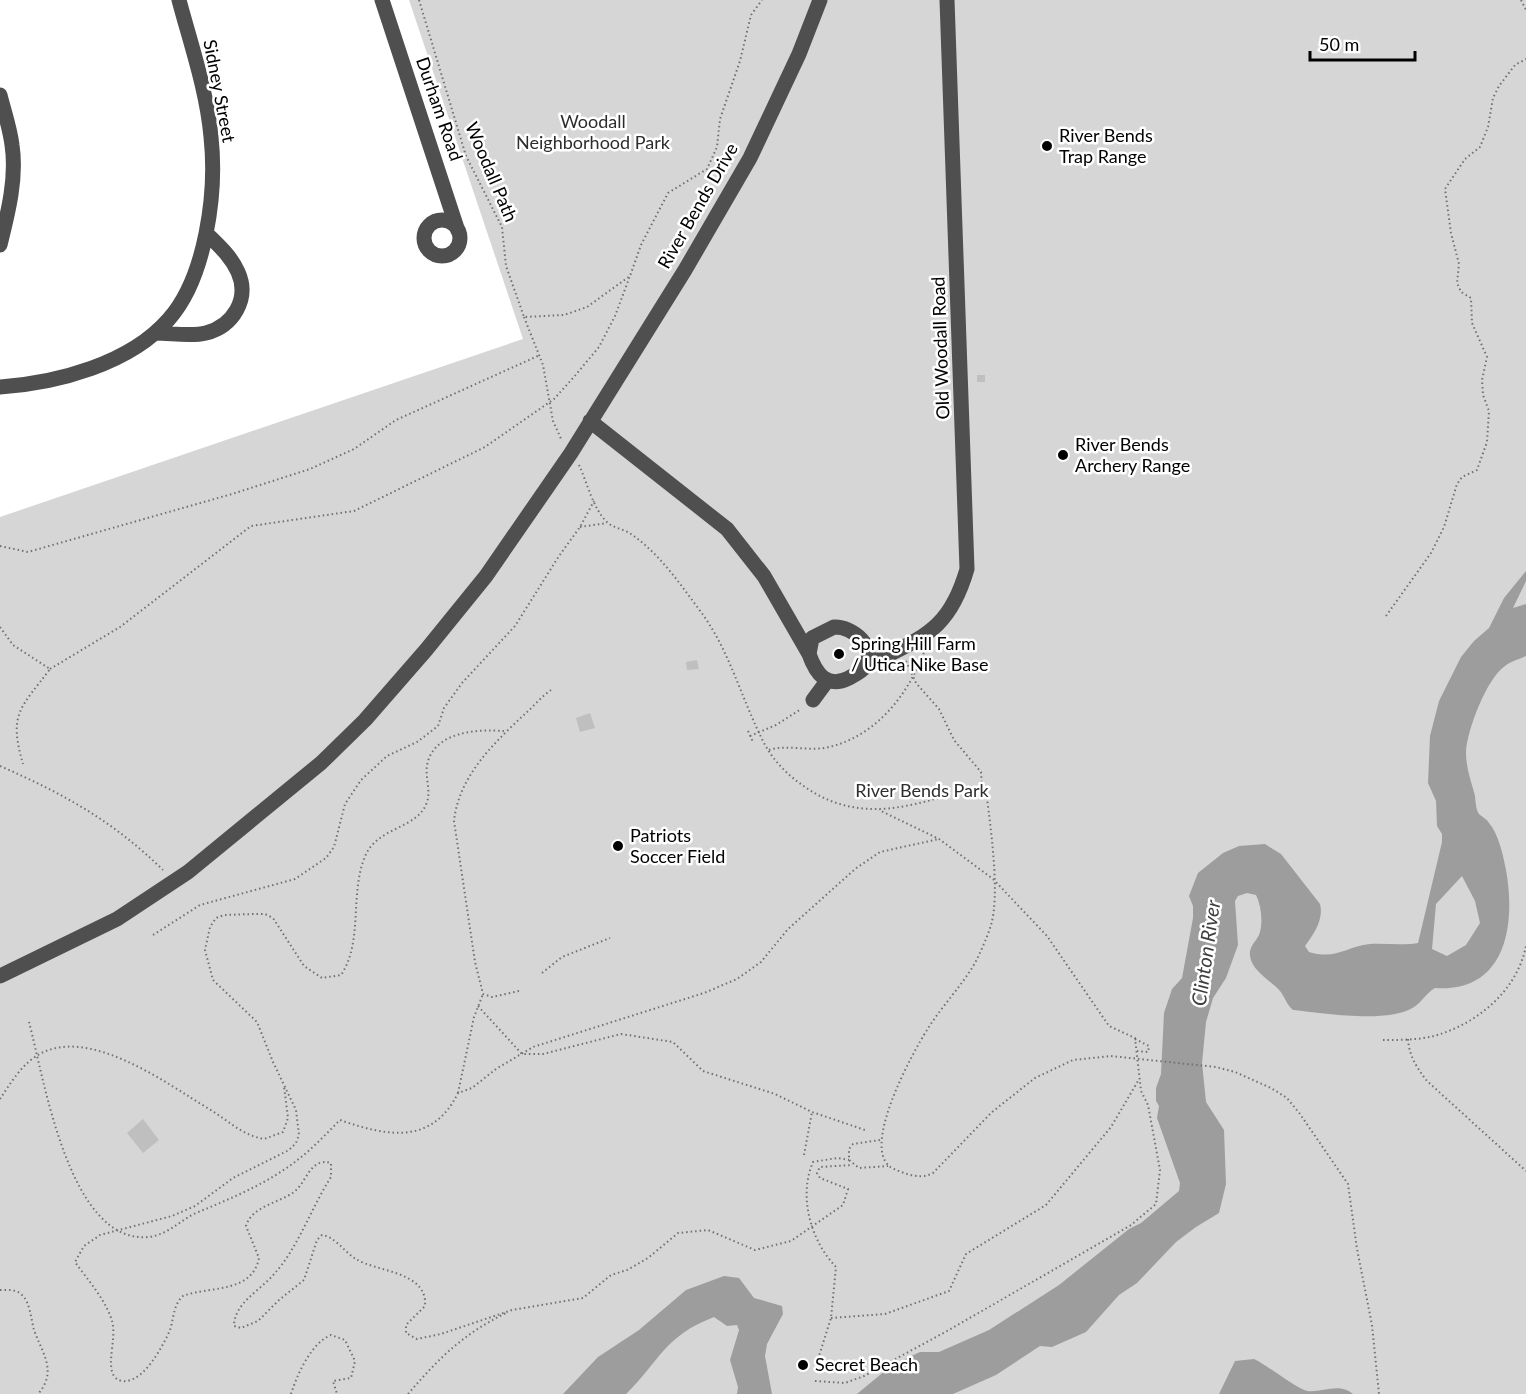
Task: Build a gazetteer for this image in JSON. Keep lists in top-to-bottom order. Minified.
{"streets":{"street":["Sidney Street","Durham Road","River Bends Drive","Old Woodall Road"],"path":["Woodall Path"]},"water":["Clinton River"],"parks":["Woodall Neighborhood Park","River Bends Park"],"places":["River Bends Trap Range","River Bends Archery Range","Spring Hill Farm / Utica Nike Base","Patriots Soccer Field","Secret Beach"],"scale_bar":"50 m"}
